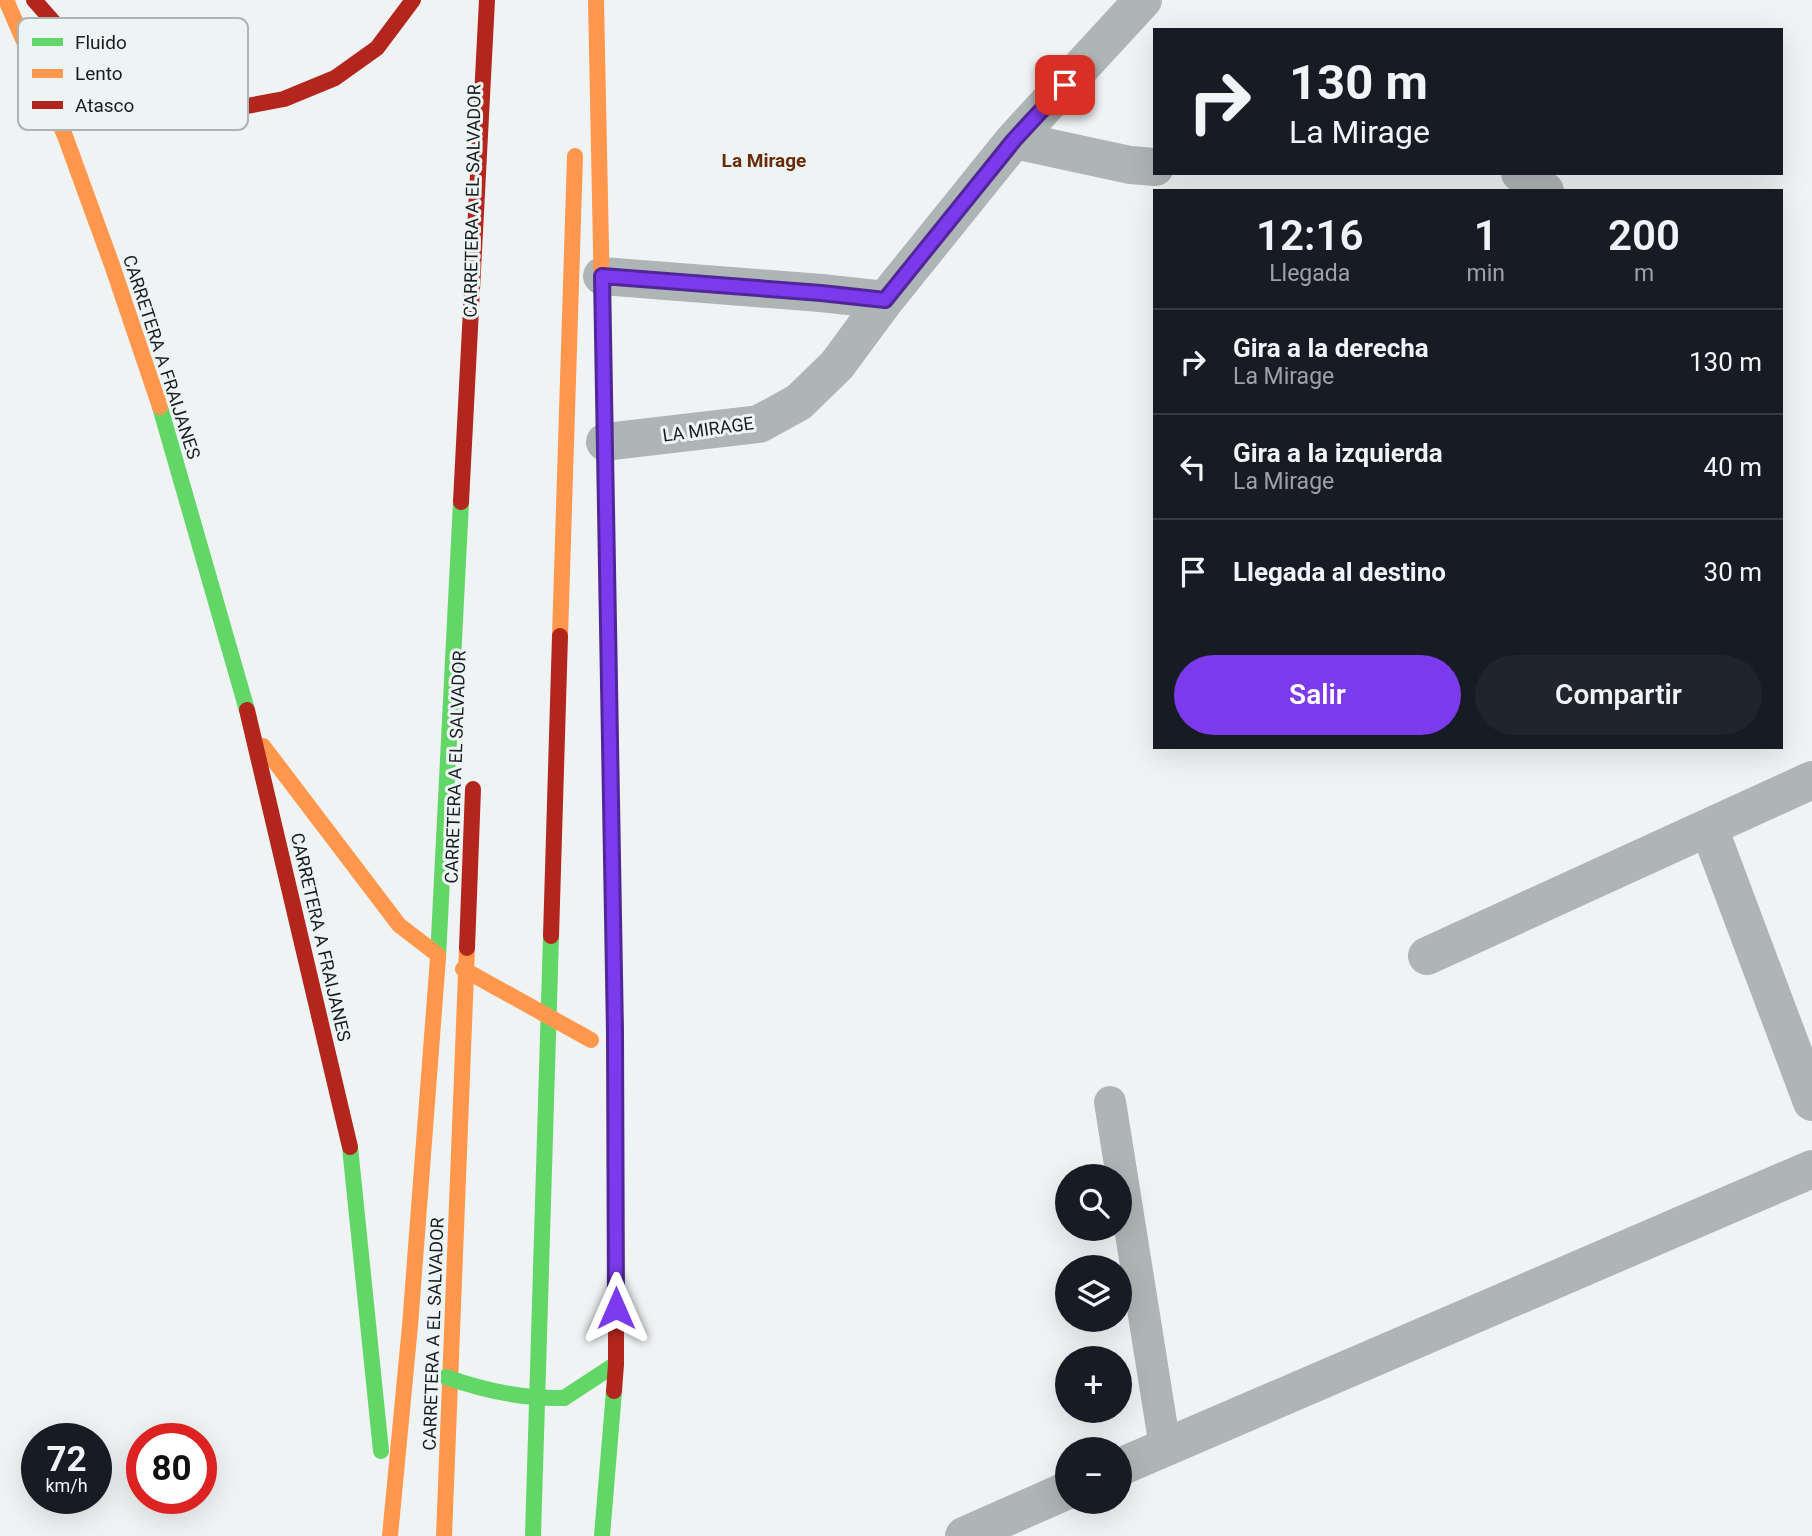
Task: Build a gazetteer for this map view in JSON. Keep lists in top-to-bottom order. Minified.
{"streets":{"main road":["CARRETERA A EL SALVADOR","CARRETERA A FRAIJANES"],"street":["LA MIRAGE"]},"districts":["La Mirage"],"legend":["Fluido","Lento","Atasco"],"page":{"turn":["130 m","La Mirage"],"eta":["12:16","Llegada","1","min","200","m"],"list":[{"name":"Gira a la derecha","note":"La Mirage","value":"130 m"},{"name":"Gira a la izquierda","note":"La Mirage","value":"40 m"},{"name":"Llegada al destino","value":"30 m"}],"buttons":["Salir","Compartir"],"map_buttons":["+","−"],"speed":"72 km/h","limit":"80"}}
